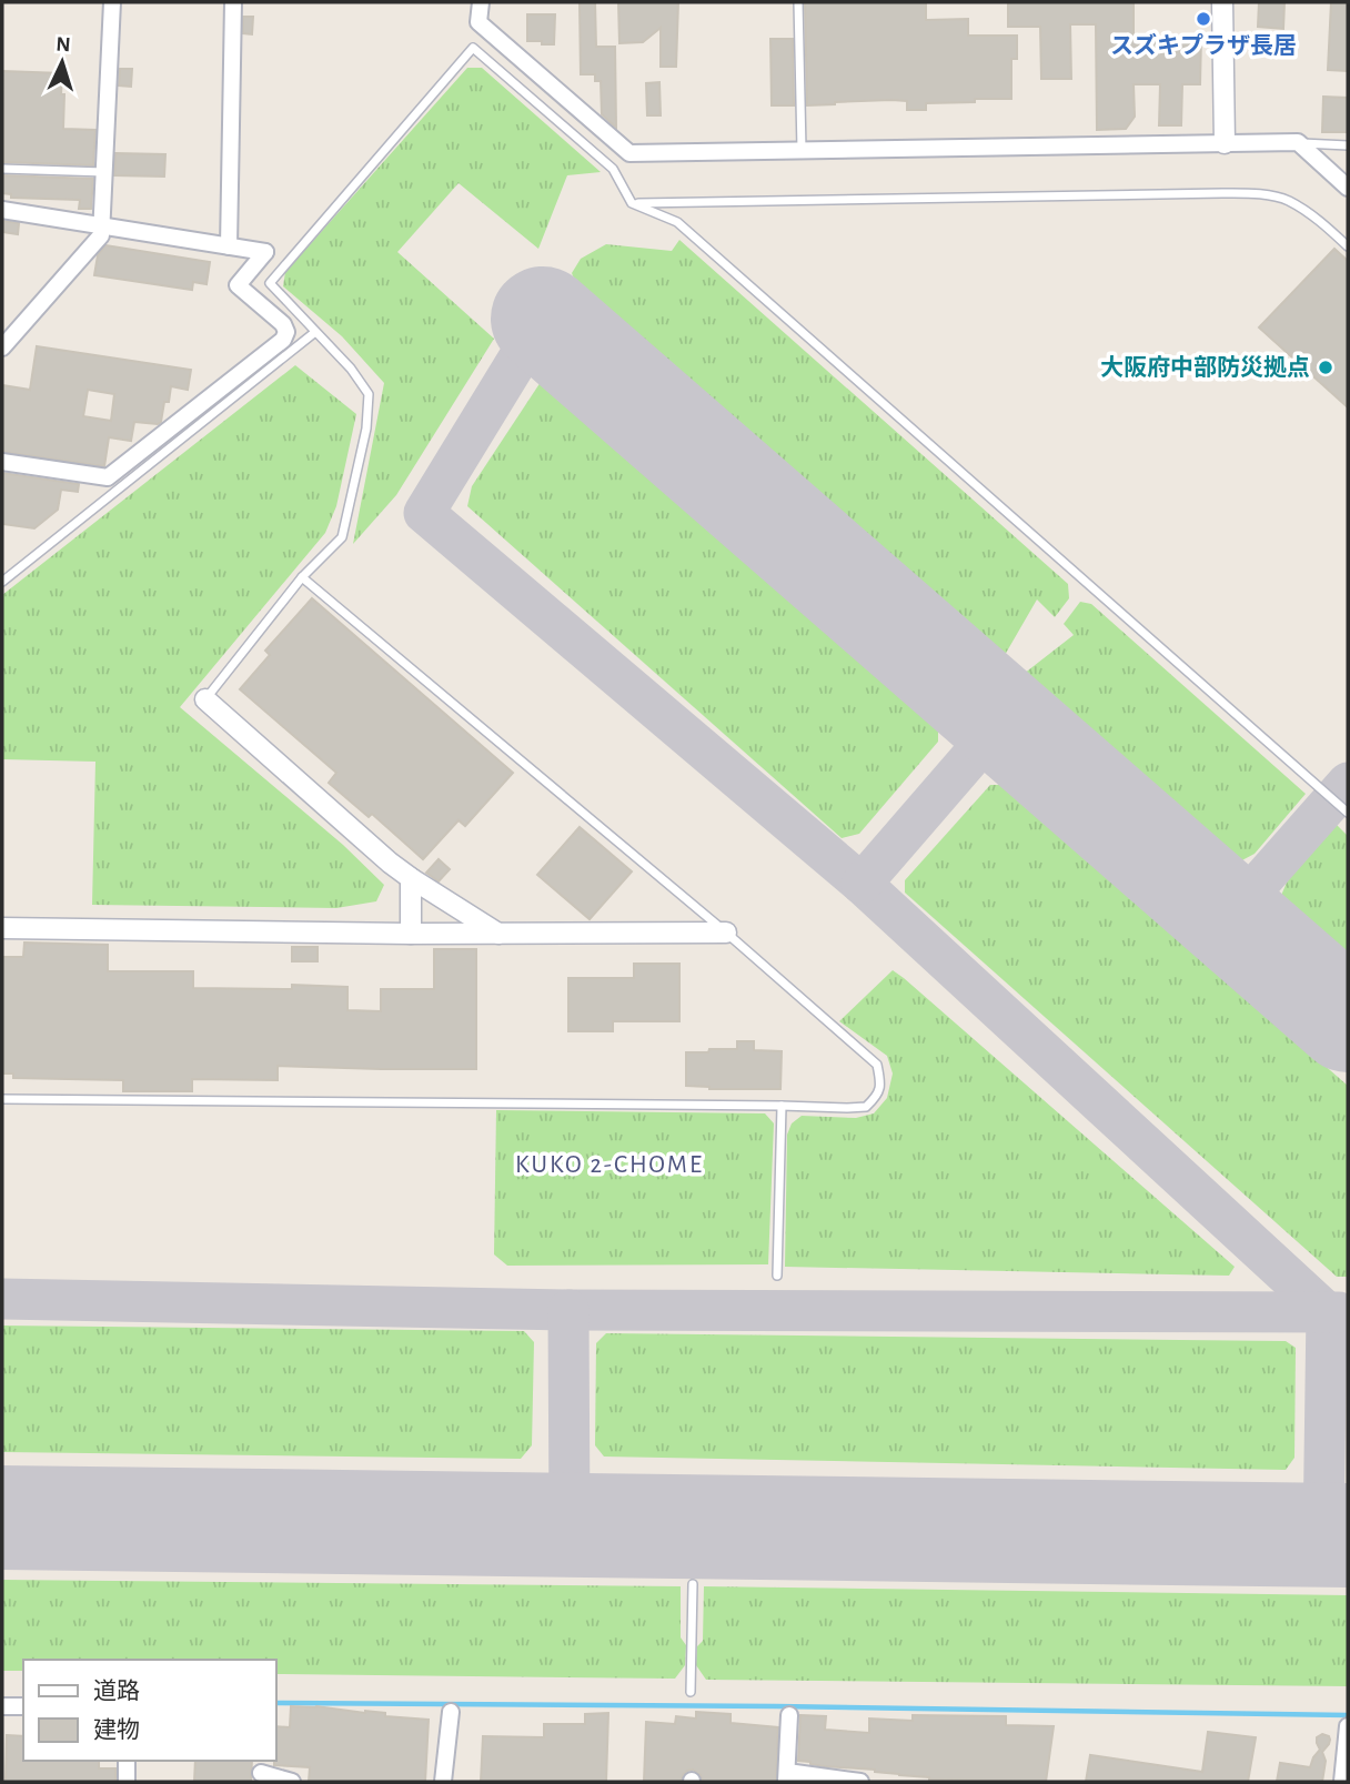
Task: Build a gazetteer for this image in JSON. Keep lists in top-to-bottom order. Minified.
{"districts":["KUKO 2-CHOME"],"places":["スズキプラザ長居","大阪府中部防災拠点"],"legend":["道路","建物"],"north":"top"}
